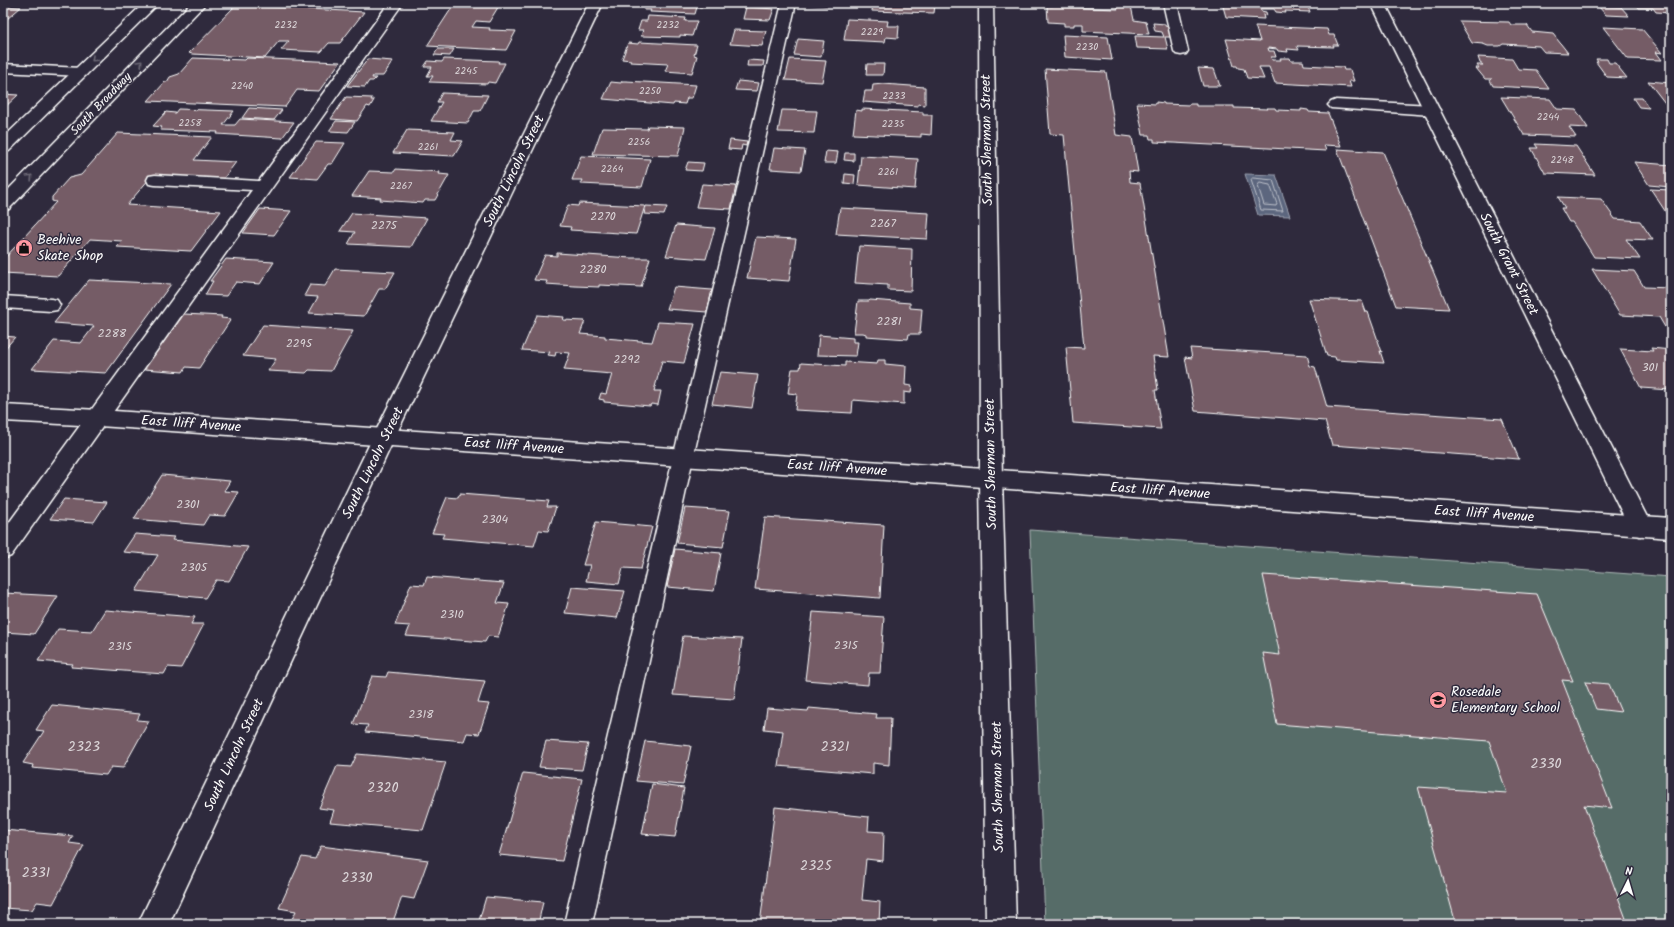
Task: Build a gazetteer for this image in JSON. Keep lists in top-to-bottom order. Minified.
{"streets":{"street":["South Broadway","South Sherman Street","South Lincoln Street","South Grant Street","East Iliff Avenue"]},"crossings":[["South Sherman Street","East Iliff Avenue"],["South Lincoln Street","East Iliff Avenue"],["South Grant Street","East Iliff Avenue"]],"places":{"shop":["Beehive Skate Shop"],"school or university":["Rosedale Elementary School"]},"house_numbers":["2232","2232","2229","2230","2245","2240","2250","2233","2244","2258","2235","2256","2261","2248","2264","2261","2267","2270","2267","2275","2280","2281","2288","2295","2292","301","2301","2304","2305","2310","2315","2315","2318","2323","2321","2330","2320","2325","2331","2330"],"north":"top"}
